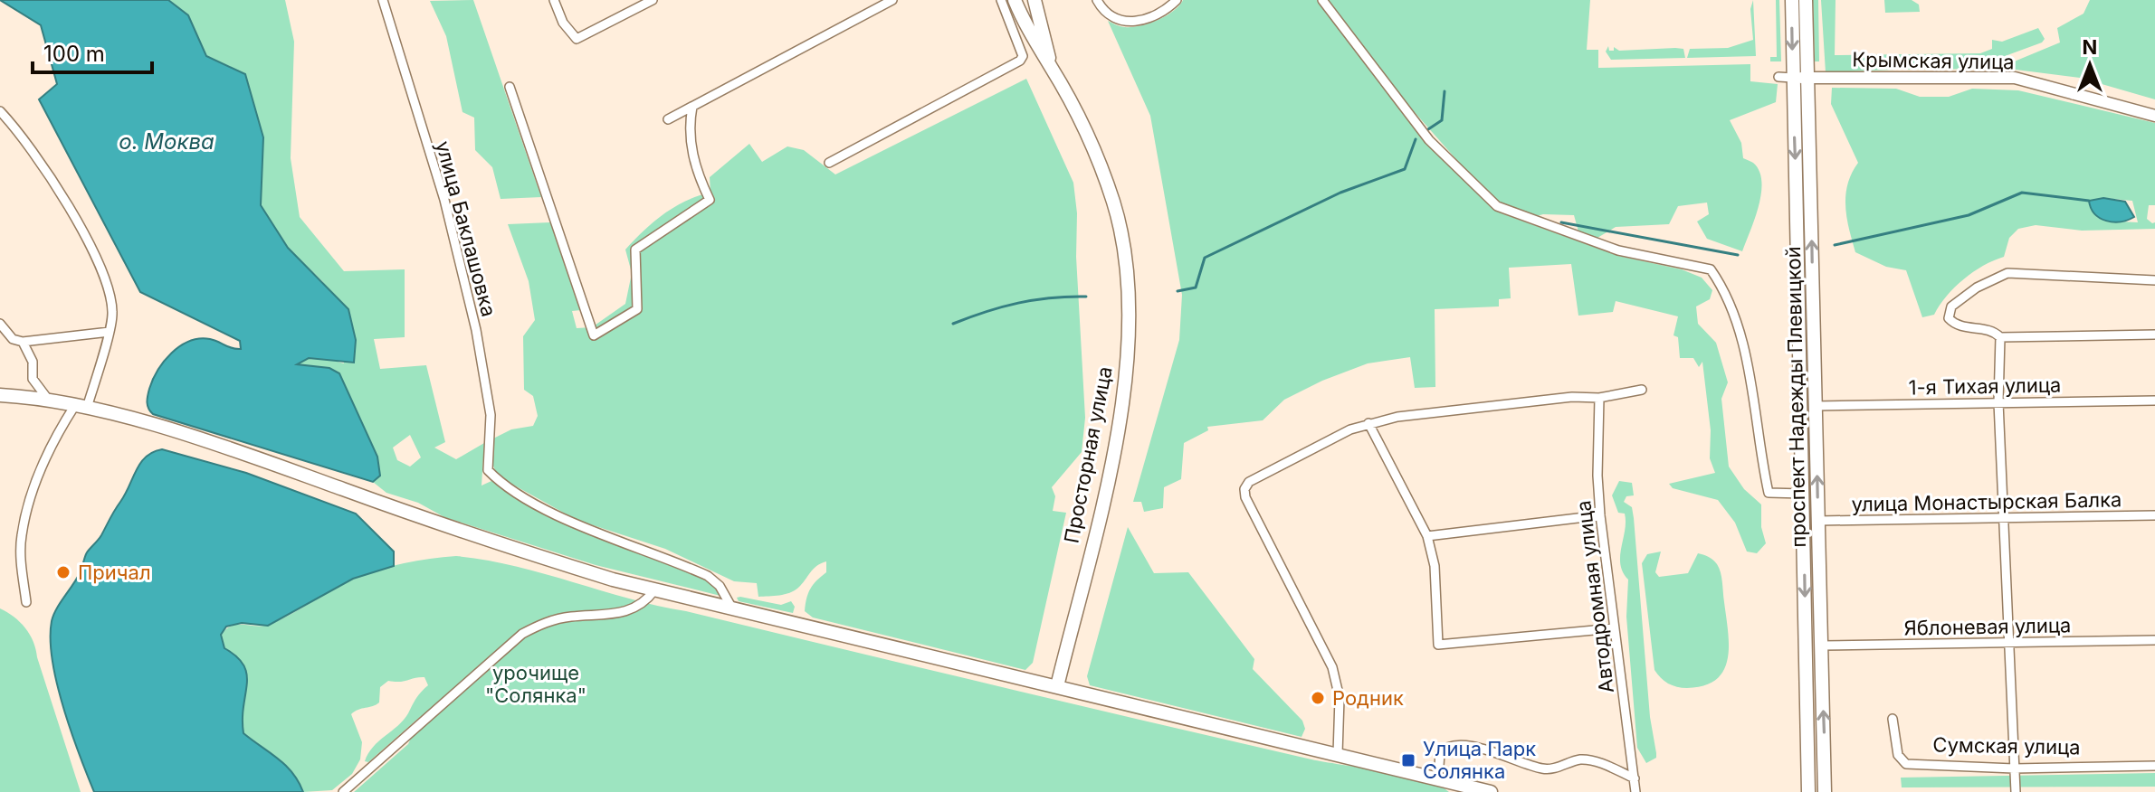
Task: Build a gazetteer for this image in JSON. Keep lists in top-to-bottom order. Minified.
{"streets":{"main road":["проспект Надежды Плевицкой","Просторная улица"],"street":["Крымская улица","улица Баклашовка","1-я Тихая улица","улица Монастырская Балка","Автодромная улица","Яблоневая улица","Сумская улица"]},"crossings":[["Крымская улица","проспект Надежды Плевицкой"],["1-я Тихая улица","проспект Надежды Плевицкой"],["проспект Надежды Плевицкой","улица Монастырская Балка"],["проспект Надежды Плевицкой","Яблоневая улица"]],"water":["о. Моква"],"parks":["урочище \"Солянка\""],"places":{"other":["Причал","Родник"],"transit":["Улица Парк Солянка"]},"scale_bar":"100 m","north":"top"}
